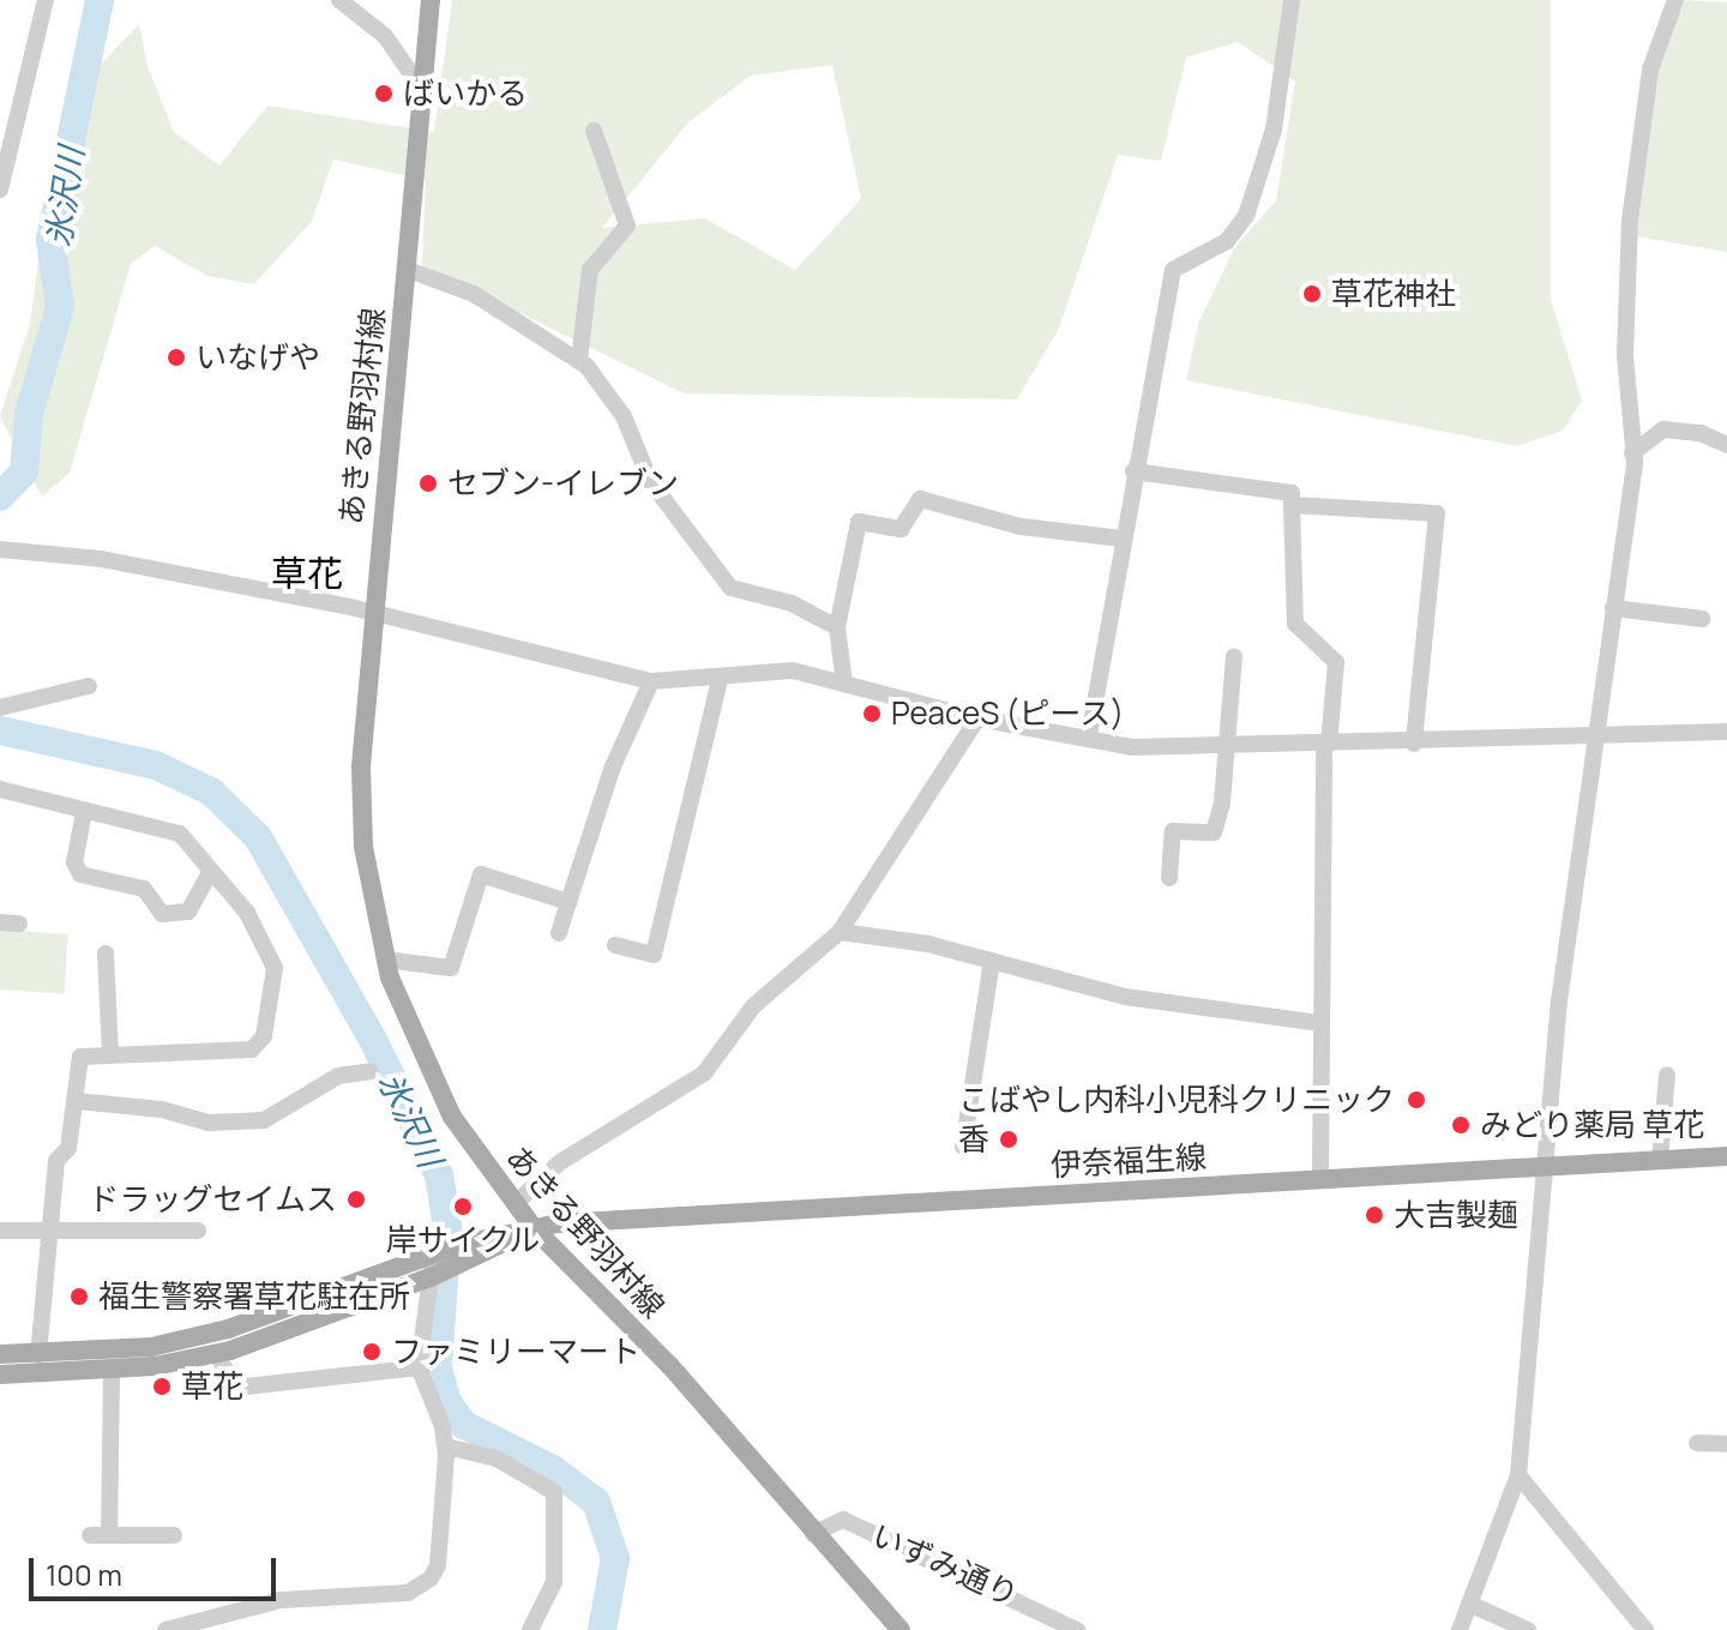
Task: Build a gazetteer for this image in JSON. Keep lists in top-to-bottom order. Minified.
{"streets":{"main road":["あきる野羽村線","伊奈福生線"],"street":["いずみ通り"]},"crossings":[["あきる野羽村線","伊奈福生線"],["あきる野羽村線","いずみ通り"]],"districts":["草花"],"water":["氷沢川"],"places":["ばいかる","草花神社","いなげや","セブン-イレブン","PeaceS (ピース)","こばやし内科小児科クリニック","みどり薬局 草花","香","ドラッグセイムス","岸サイクル","大吉製麺","福生警察署草花駐在所","ファミリーマート","草花"],"scale_bar":"100 m"}
